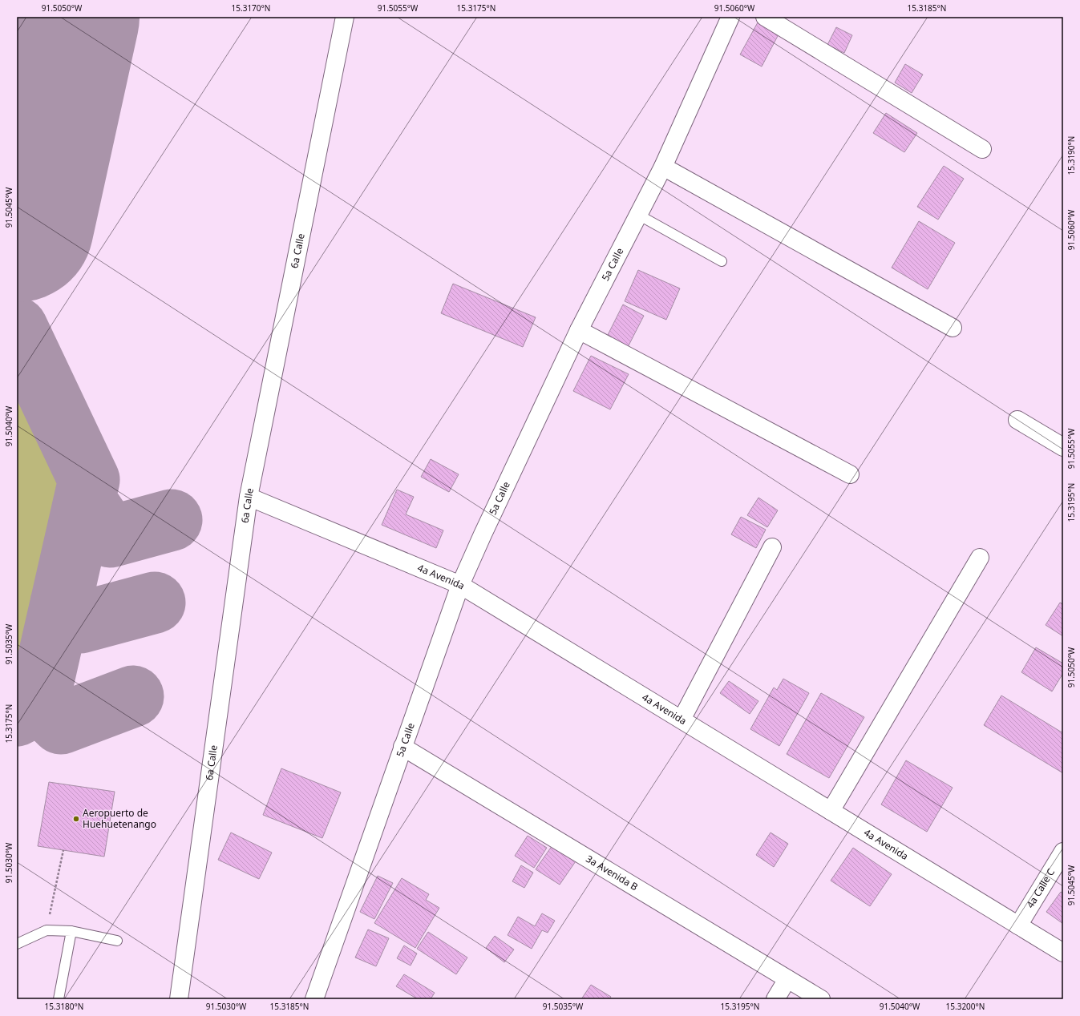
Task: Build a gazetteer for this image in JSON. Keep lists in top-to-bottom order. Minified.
{"streets":{"street":["6a Calle","5a Calle","4a Avenida","3a Avenida B","4a Calle C"]},"crossings":[["6a Calle","4a Avenida"],["5a Calle","4a Avenida"],["5a Calle","3a Avenida B"],["4a Avenida","4a Calle C"]],"places":["Aeropuerto de Huehuetenango"],"coordinates":["91.5050°W","15.3170°N","91.5055°W","15.3175°N","91.5060°W","15.3185°N","15.3190°N","91.5045°W","91.5040°W","15.3195°N","91.5035°W","91.5030°W","15.3180°N","15.3200°N"]}
